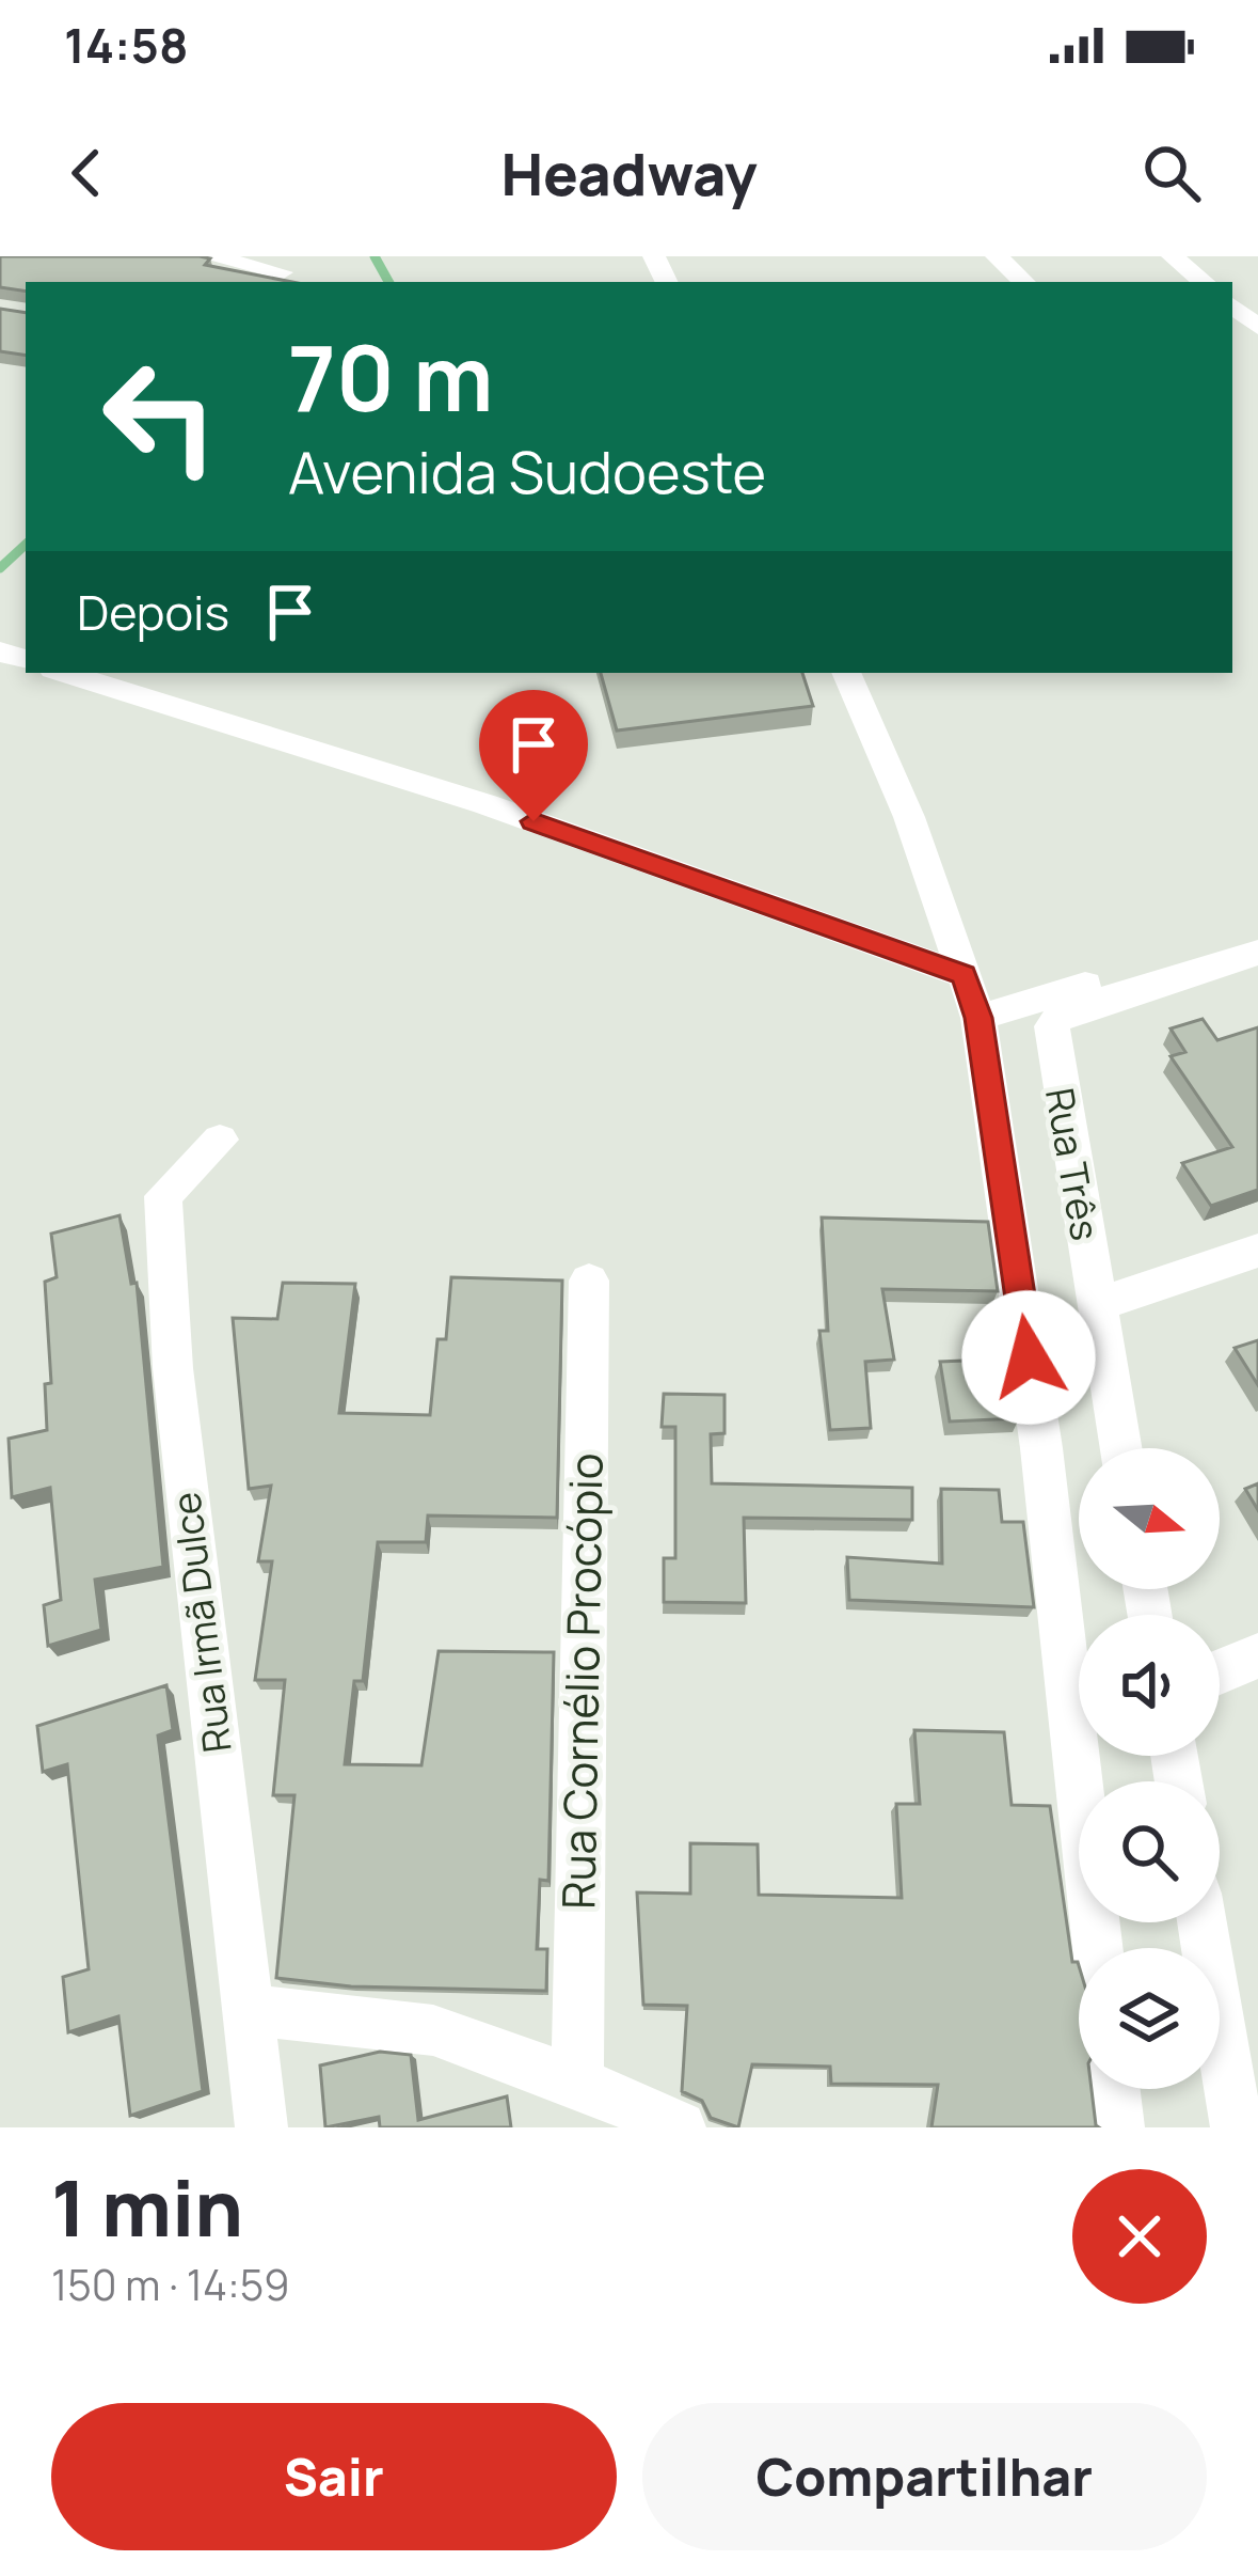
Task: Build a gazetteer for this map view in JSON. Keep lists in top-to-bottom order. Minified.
{"streets":{"street":["Rua Três","Rua Irmã Dulce","Rua Cornélio Procópio"]},"north":"right","page":{"status":"14:58","header":"Headway","turn":["70 m","Avenida Sudoeste"],"then":"Depois","heading":["1 min","150 m · 14:59"],"buttons":["Sair","Compartilhar"]}}
